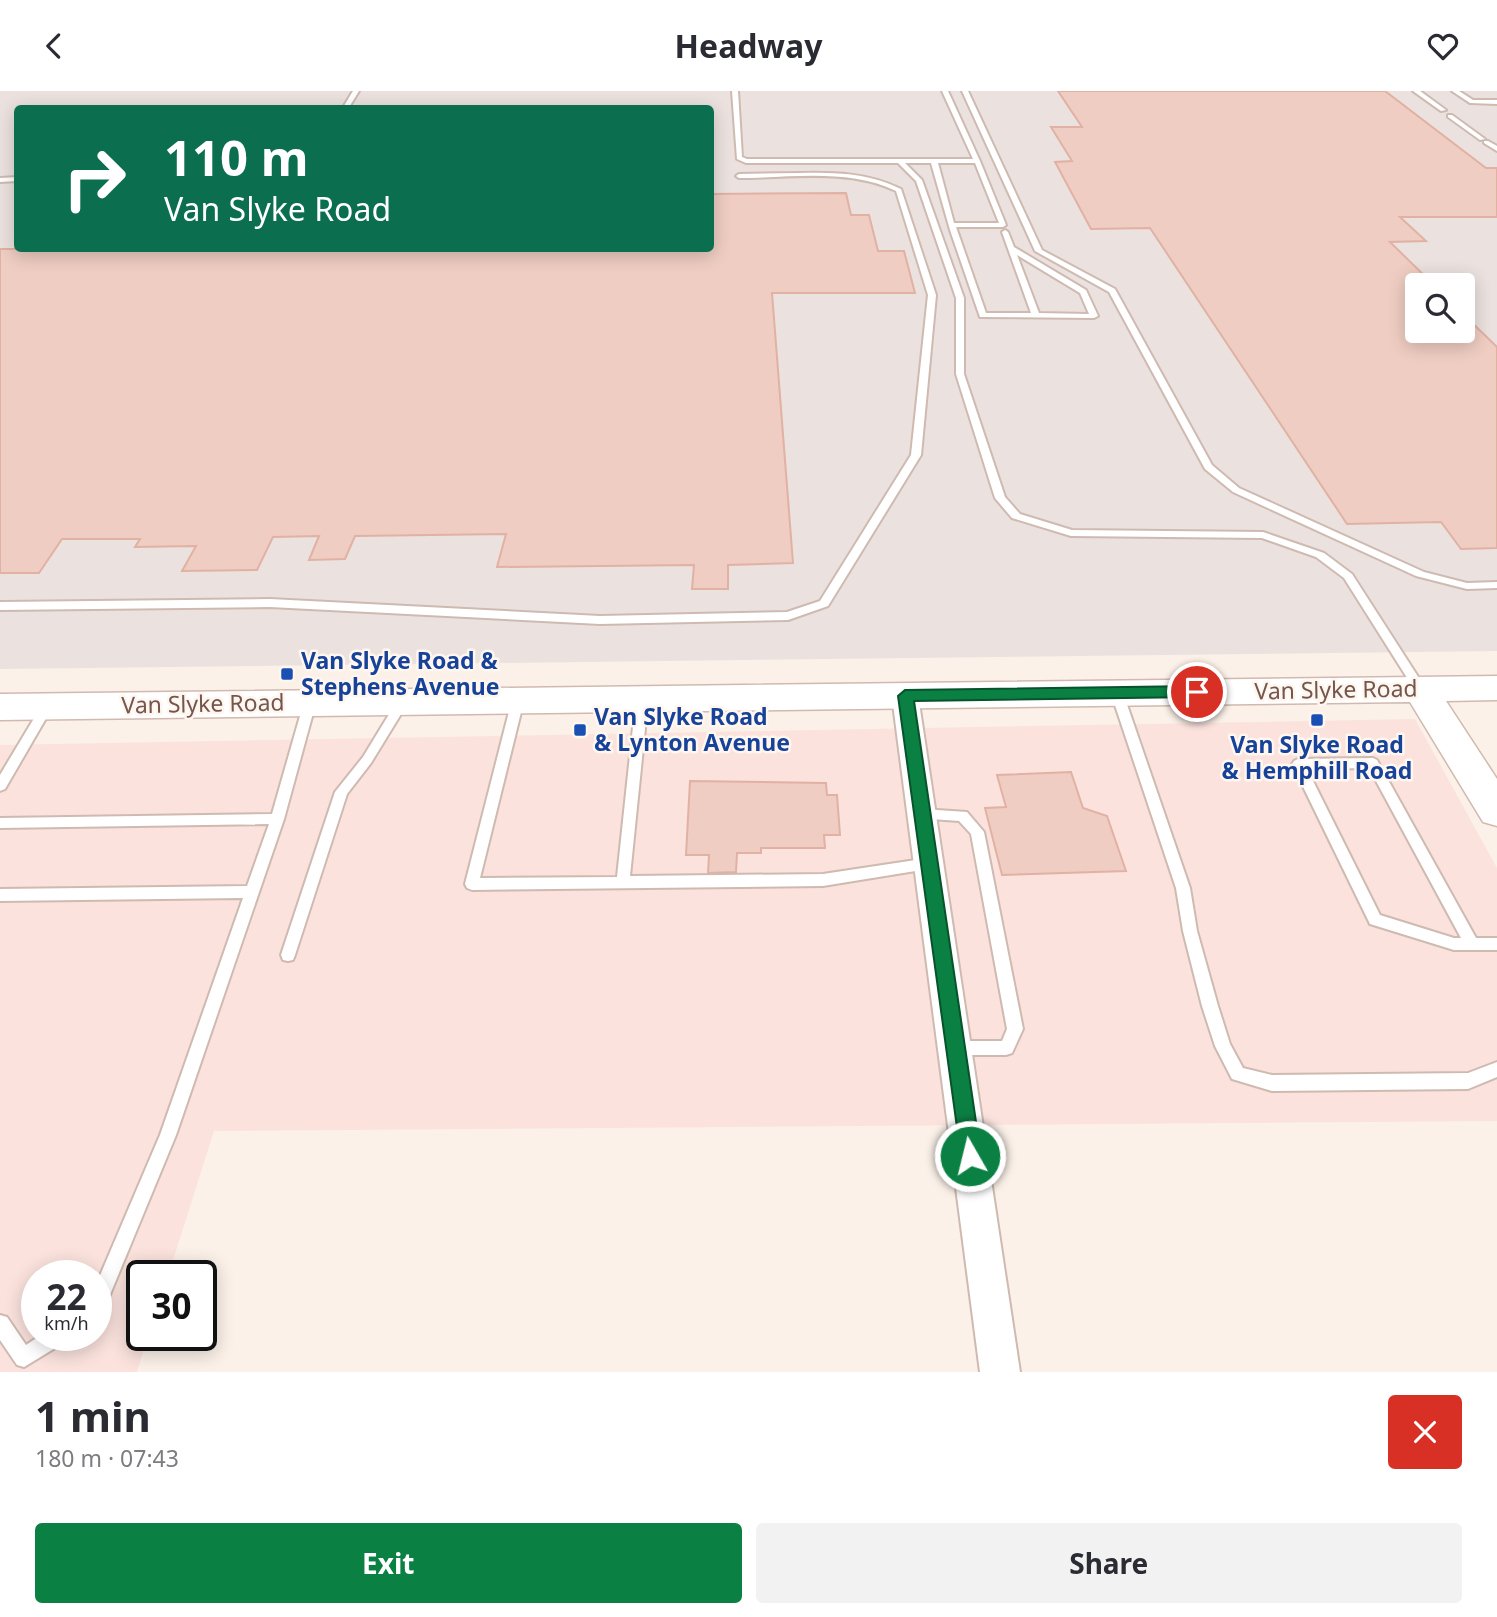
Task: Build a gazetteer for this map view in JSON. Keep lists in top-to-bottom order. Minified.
{"streets":{"street":["Van Slyke Road"]},"places":{"transit":["Van Slyke Road & Stephens Avenue","Van Slyke Road & Hemphill Road","Van Slyke Road & Lynton Avenue"]},"page":{"header":"Headway","turn":["110 m","Van Slyke Road"],"speed":"22 km/h","limit":"30","heading":["1 min","180 m · 07:43"],"buttons":["Exit","Share"]}}
